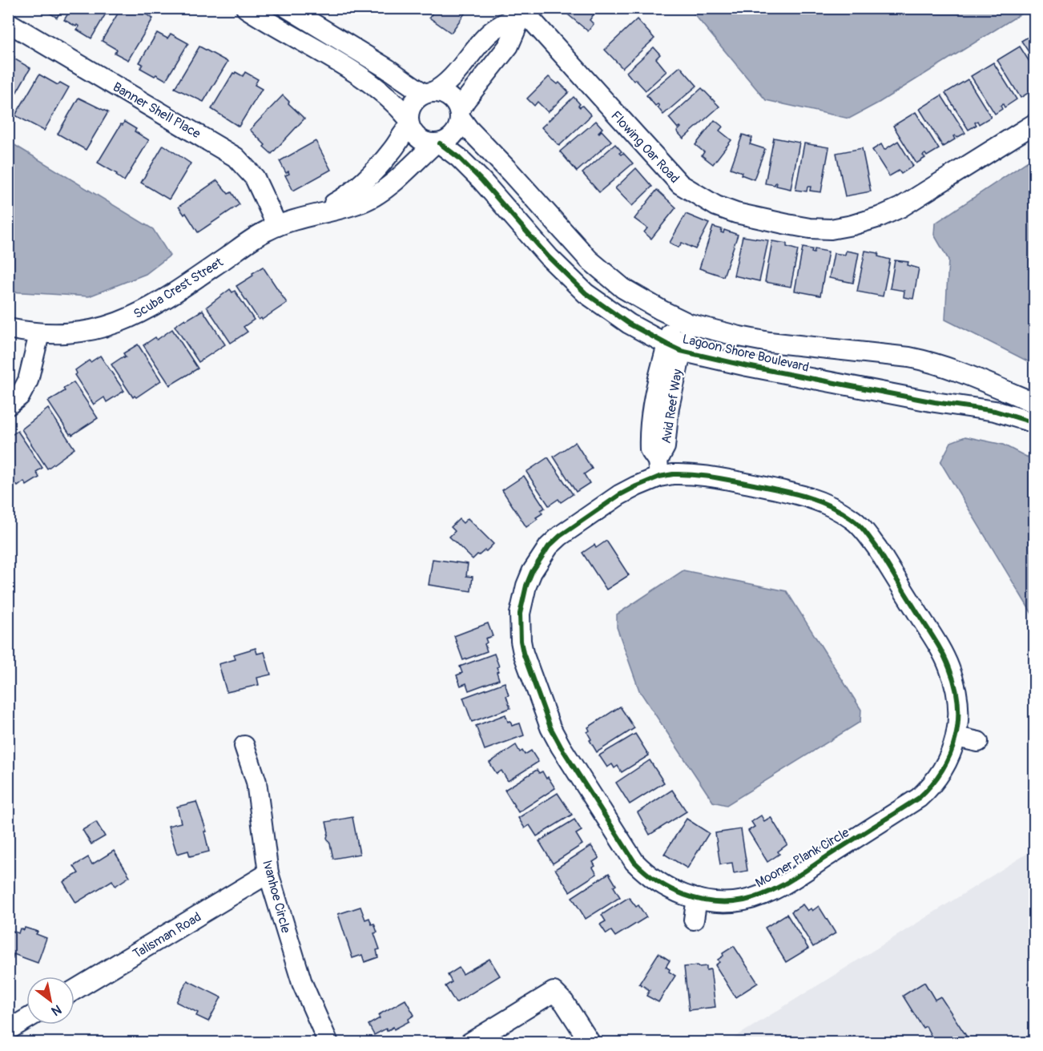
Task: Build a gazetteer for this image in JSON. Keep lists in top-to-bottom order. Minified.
{"streets":{"street":["Banner Shell Place","Flowing Oar Road","Scuba Crest Street","Lagoon Shore Boulevard","Avid Reef Way","Mooner Plank Circle","Ivanhoe Circle","Talisman Road"]},"crossings":[["Banner Shell Place","Scuba Crest Street"],["Scuba Crest Street","Lagoon Shore Boulevard"],["Lagoon Shore Boulevard","Avid Reef Way"],["Avid Reef Way","Mooner Plank Circle"],["Ivanhoe Circle","Talisman Road"]],"north":"bottom right"}
